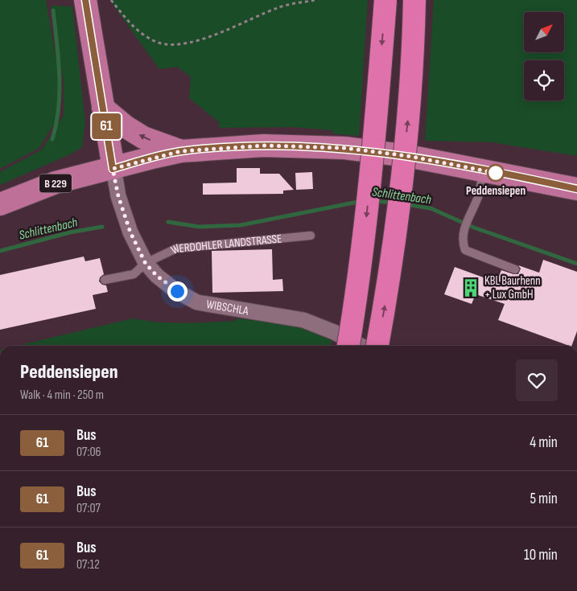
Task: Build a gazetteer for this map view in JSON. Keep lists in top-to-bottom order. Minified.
{"streets":{"main road":["B 229"],"street":["WIBSCHLA"],"lane":["WERDOHLER LANDSTRASSE"]},"crossings":[["B 229","WIBSCHLA"],["WERDOHLER LANDSTRASSE","WIBSCHLA"]],"water":["Schlittenbach"],"places":{"other":["Peddensiepen"],"building":["KBL Baurhenn + Lux GmbH"]},"lines":["bus line 61"],"north":"top right","page":{"on_map":"61","heading":["Peddensiepen","Walk · 4 min · 250 m"],"list":[{"mark":"61","name":"Bus","note":"07:06","value":"4 min"},{"mark":"61","name":"Bus","note":"07:07","value":"5 min"},{"mark":"61","name":"Bus","note":"07:12","value":"10 min"}]}}
